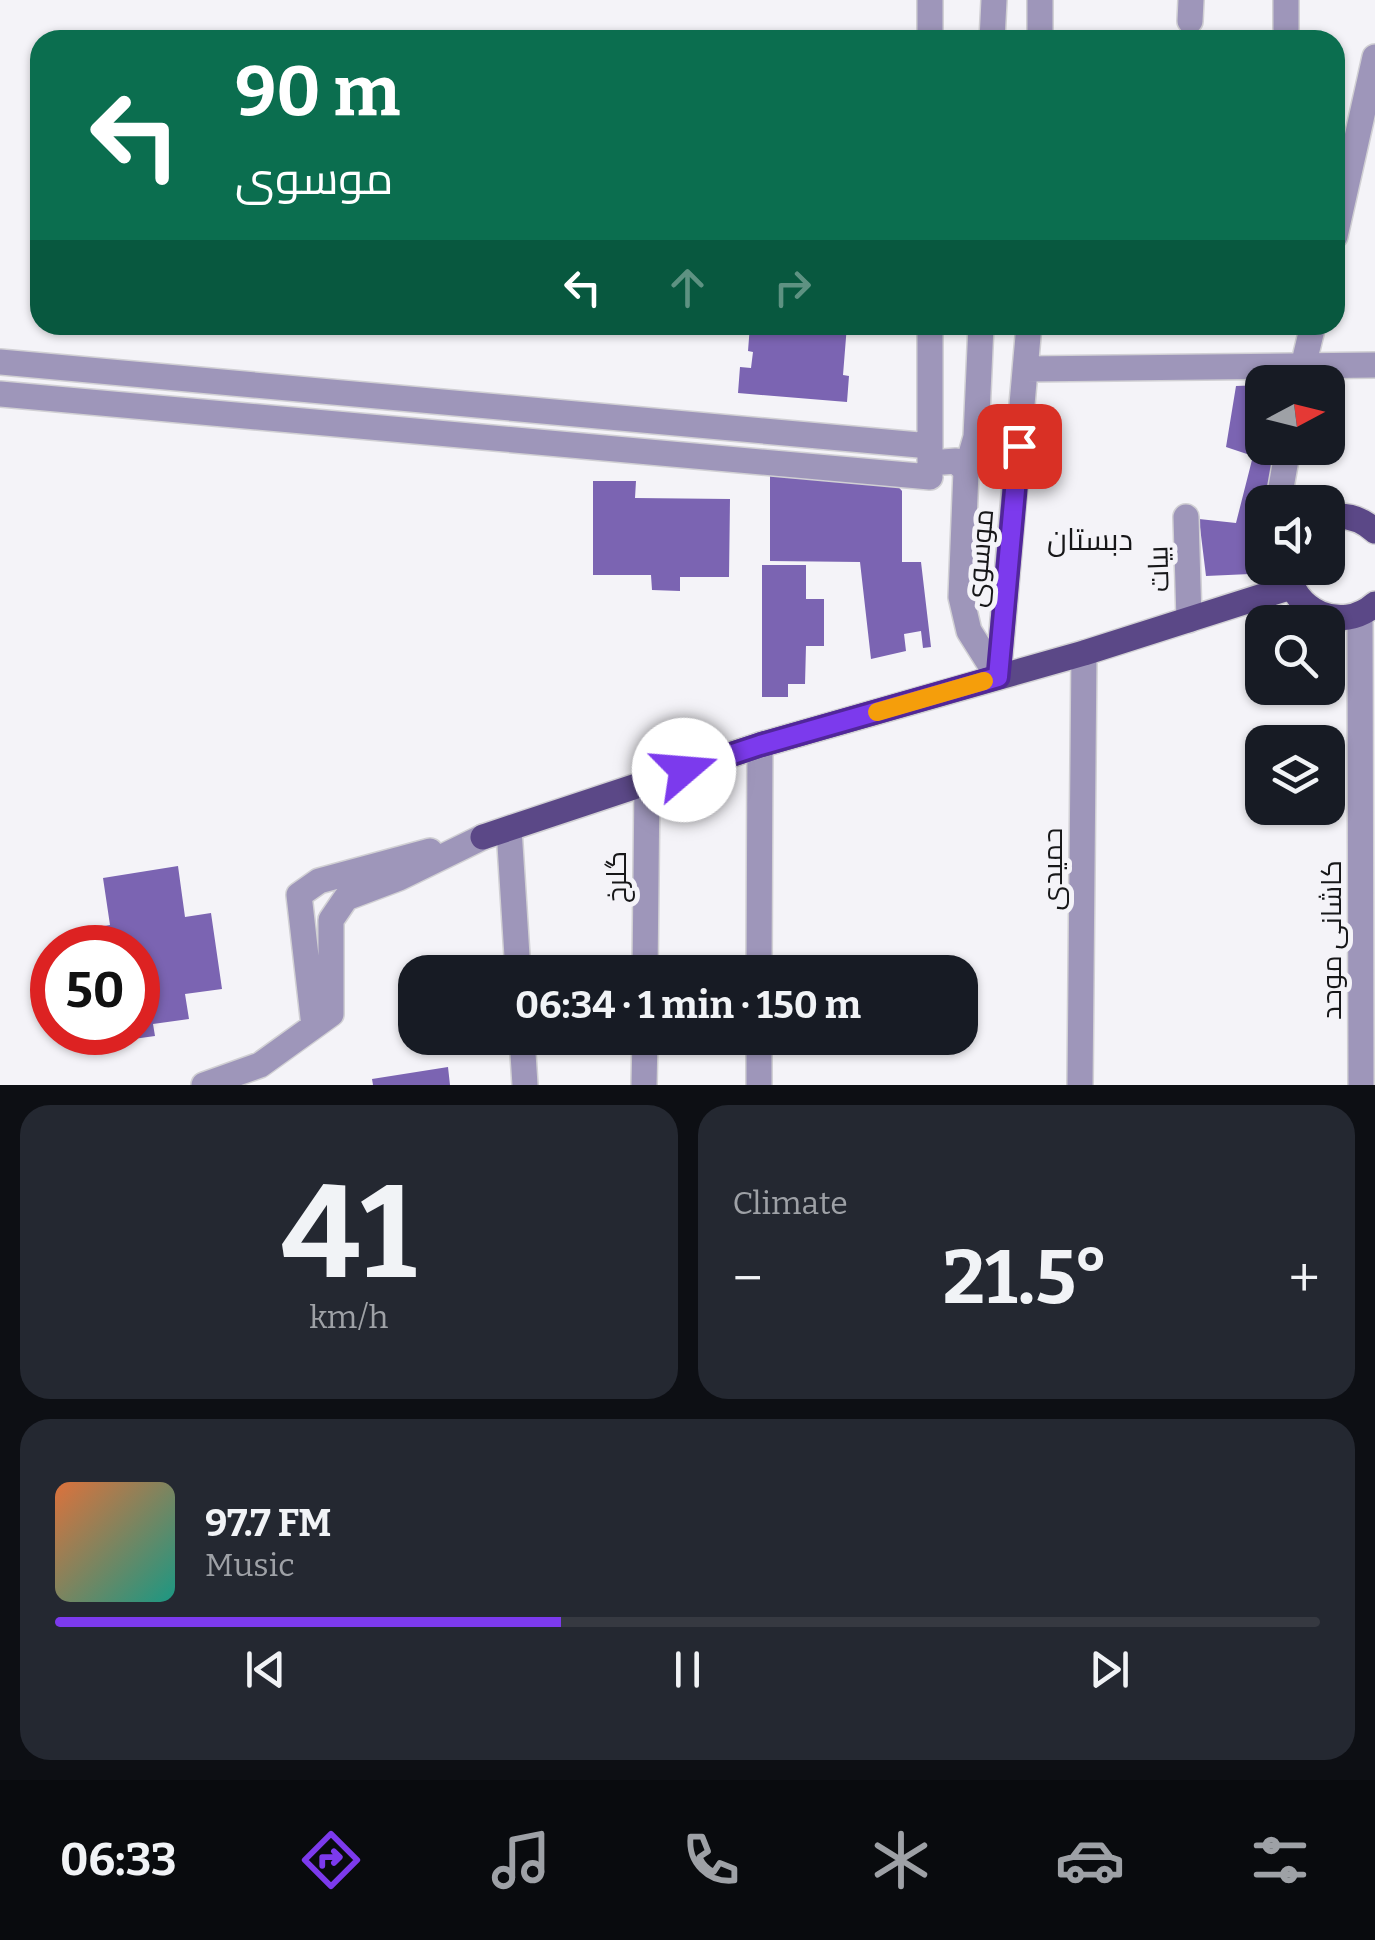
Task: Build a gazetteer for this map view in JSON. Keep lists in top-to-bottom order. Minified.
{"streets":{"street":["موسوی","بیات","حمیدی","گلرخ","کاشانی موحد"]},"districts":["دبستان"],"north":"right","page":{"turn":["90 m","موسوی"],"limit":"50","trip":"06:34 · 1 min · 150 m","tile":[["41","km/h"],"Climate"],"heat":["−","21.5°","+"],"song":["97.7 FM","Music"],"tabs":"06:33"}}
